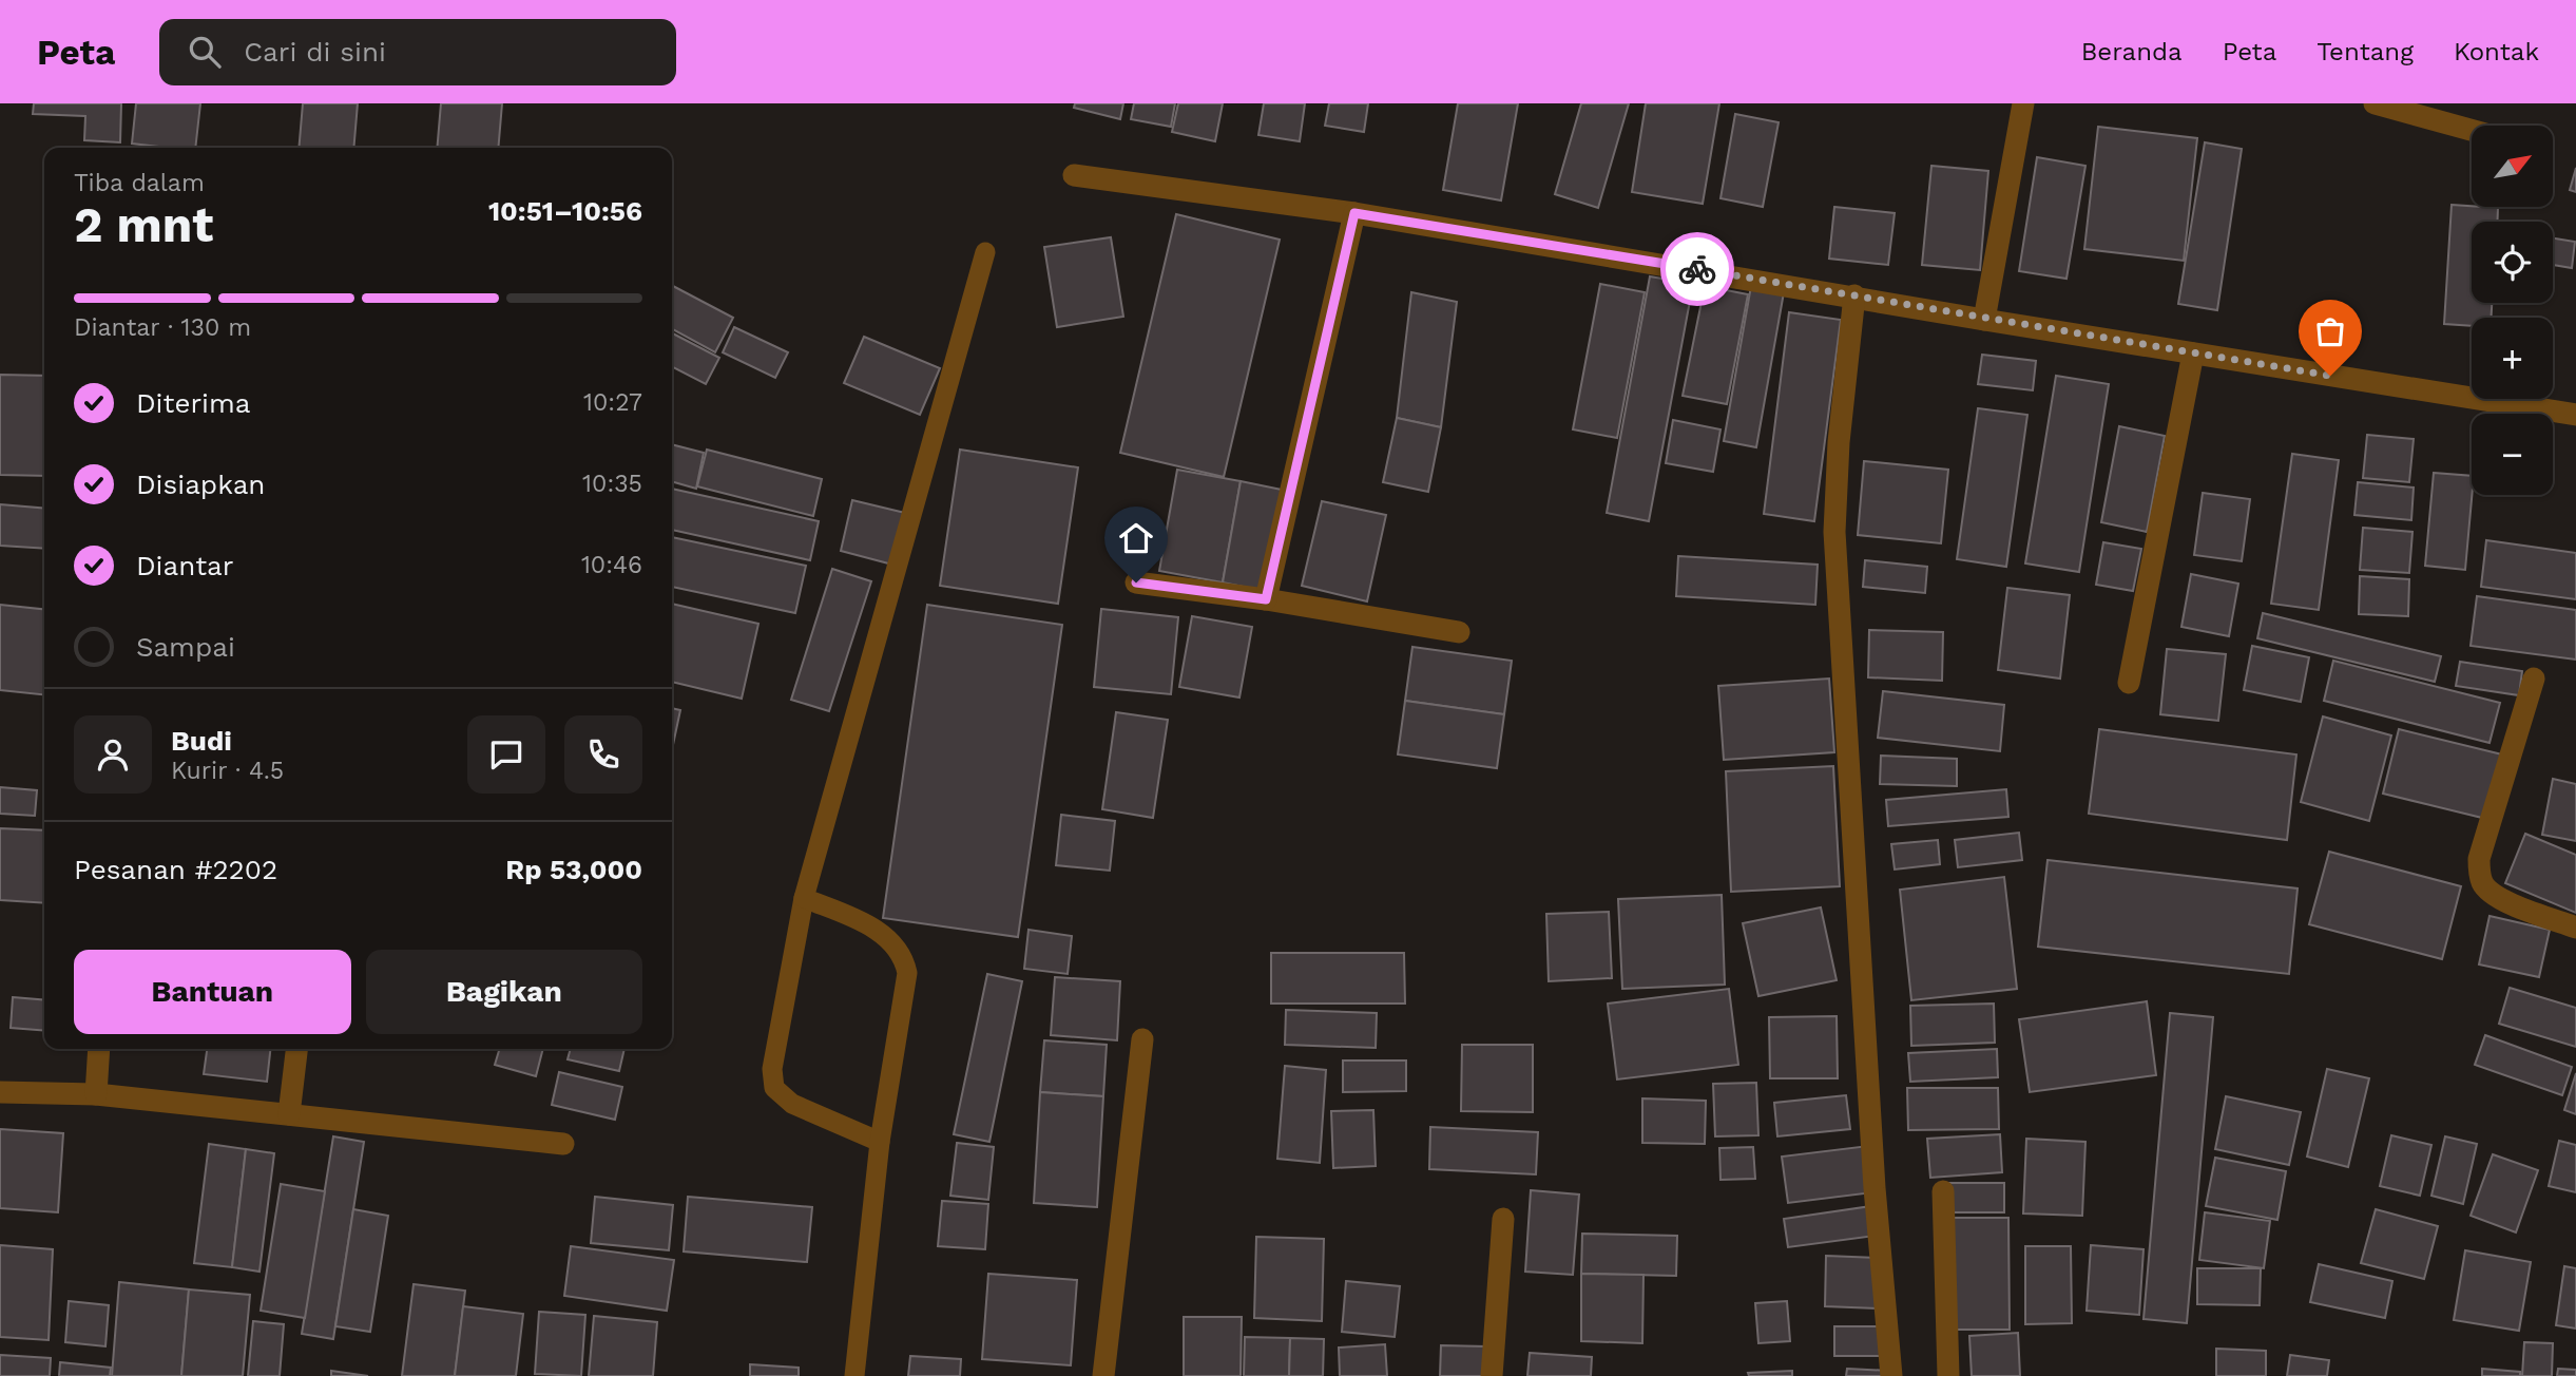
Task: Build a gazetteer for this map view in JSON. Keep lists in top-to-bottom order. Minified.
{"north":"top right","page":{"header":"Peta","search":"Cari di sini","nav":["Beranda","Peta","Tentang","Kontak"],"map_buttons":["+","−"],"heading":["2 mnt","Tiba dalam","10:51–10:56"],"panel":["Budi","Kurir · 4.5","Pesanan #2202","Rp 53,000"],"bar":"Diantar · 130 m","list":[["Diterima","10:27"],["Disiapkan","10:35"],["Diantar","10:46"],"Sampai"],"buttons":["Bantuan","Bagikan"]}}
